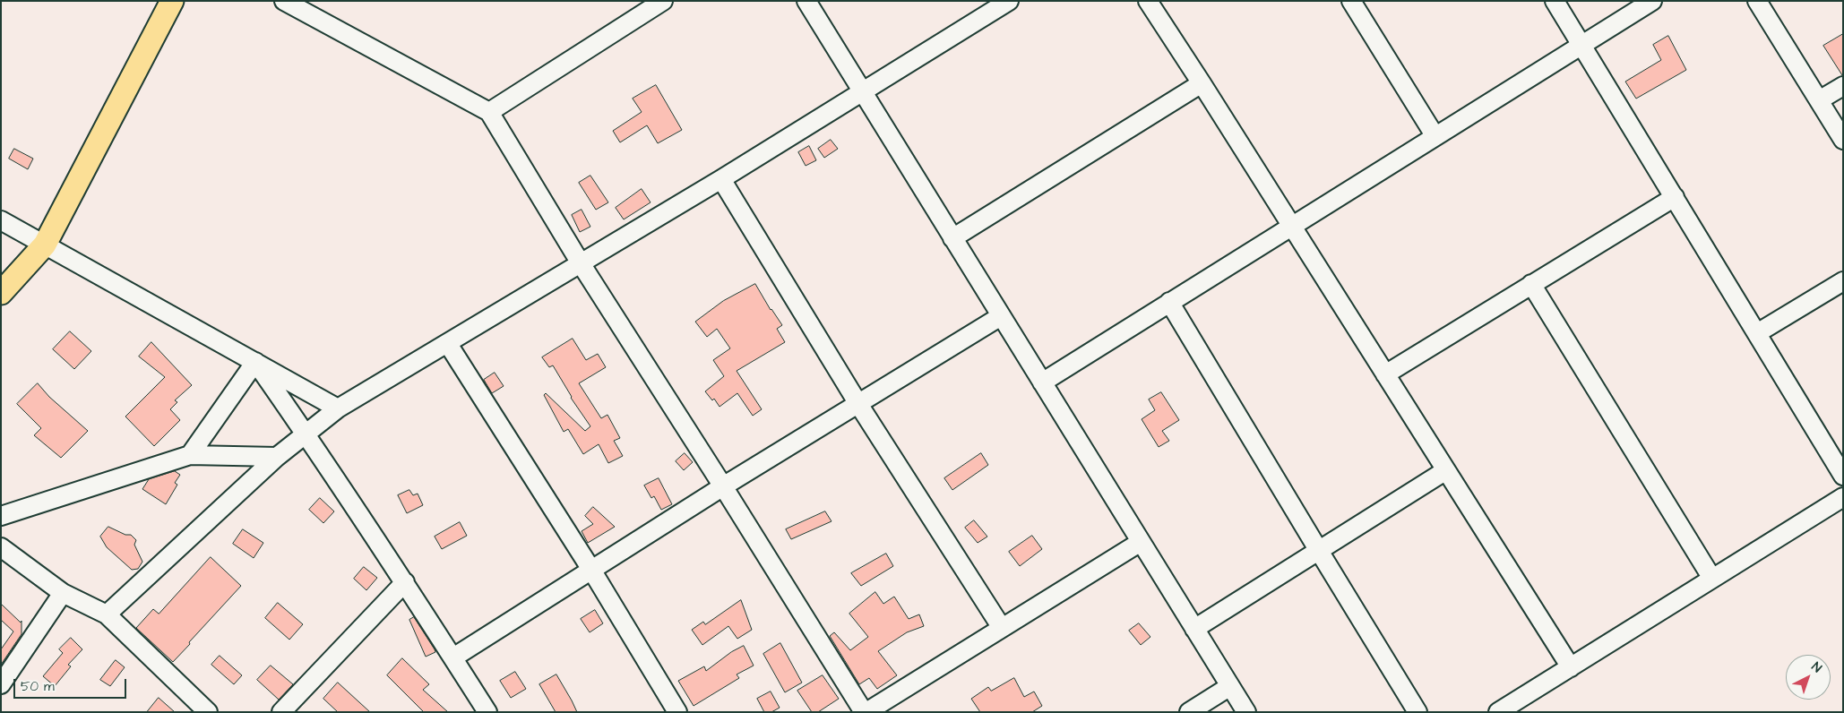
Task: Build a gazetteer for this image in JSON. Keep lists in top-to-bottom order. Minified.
{"scale_bar":"50 m","north":"top right"}
